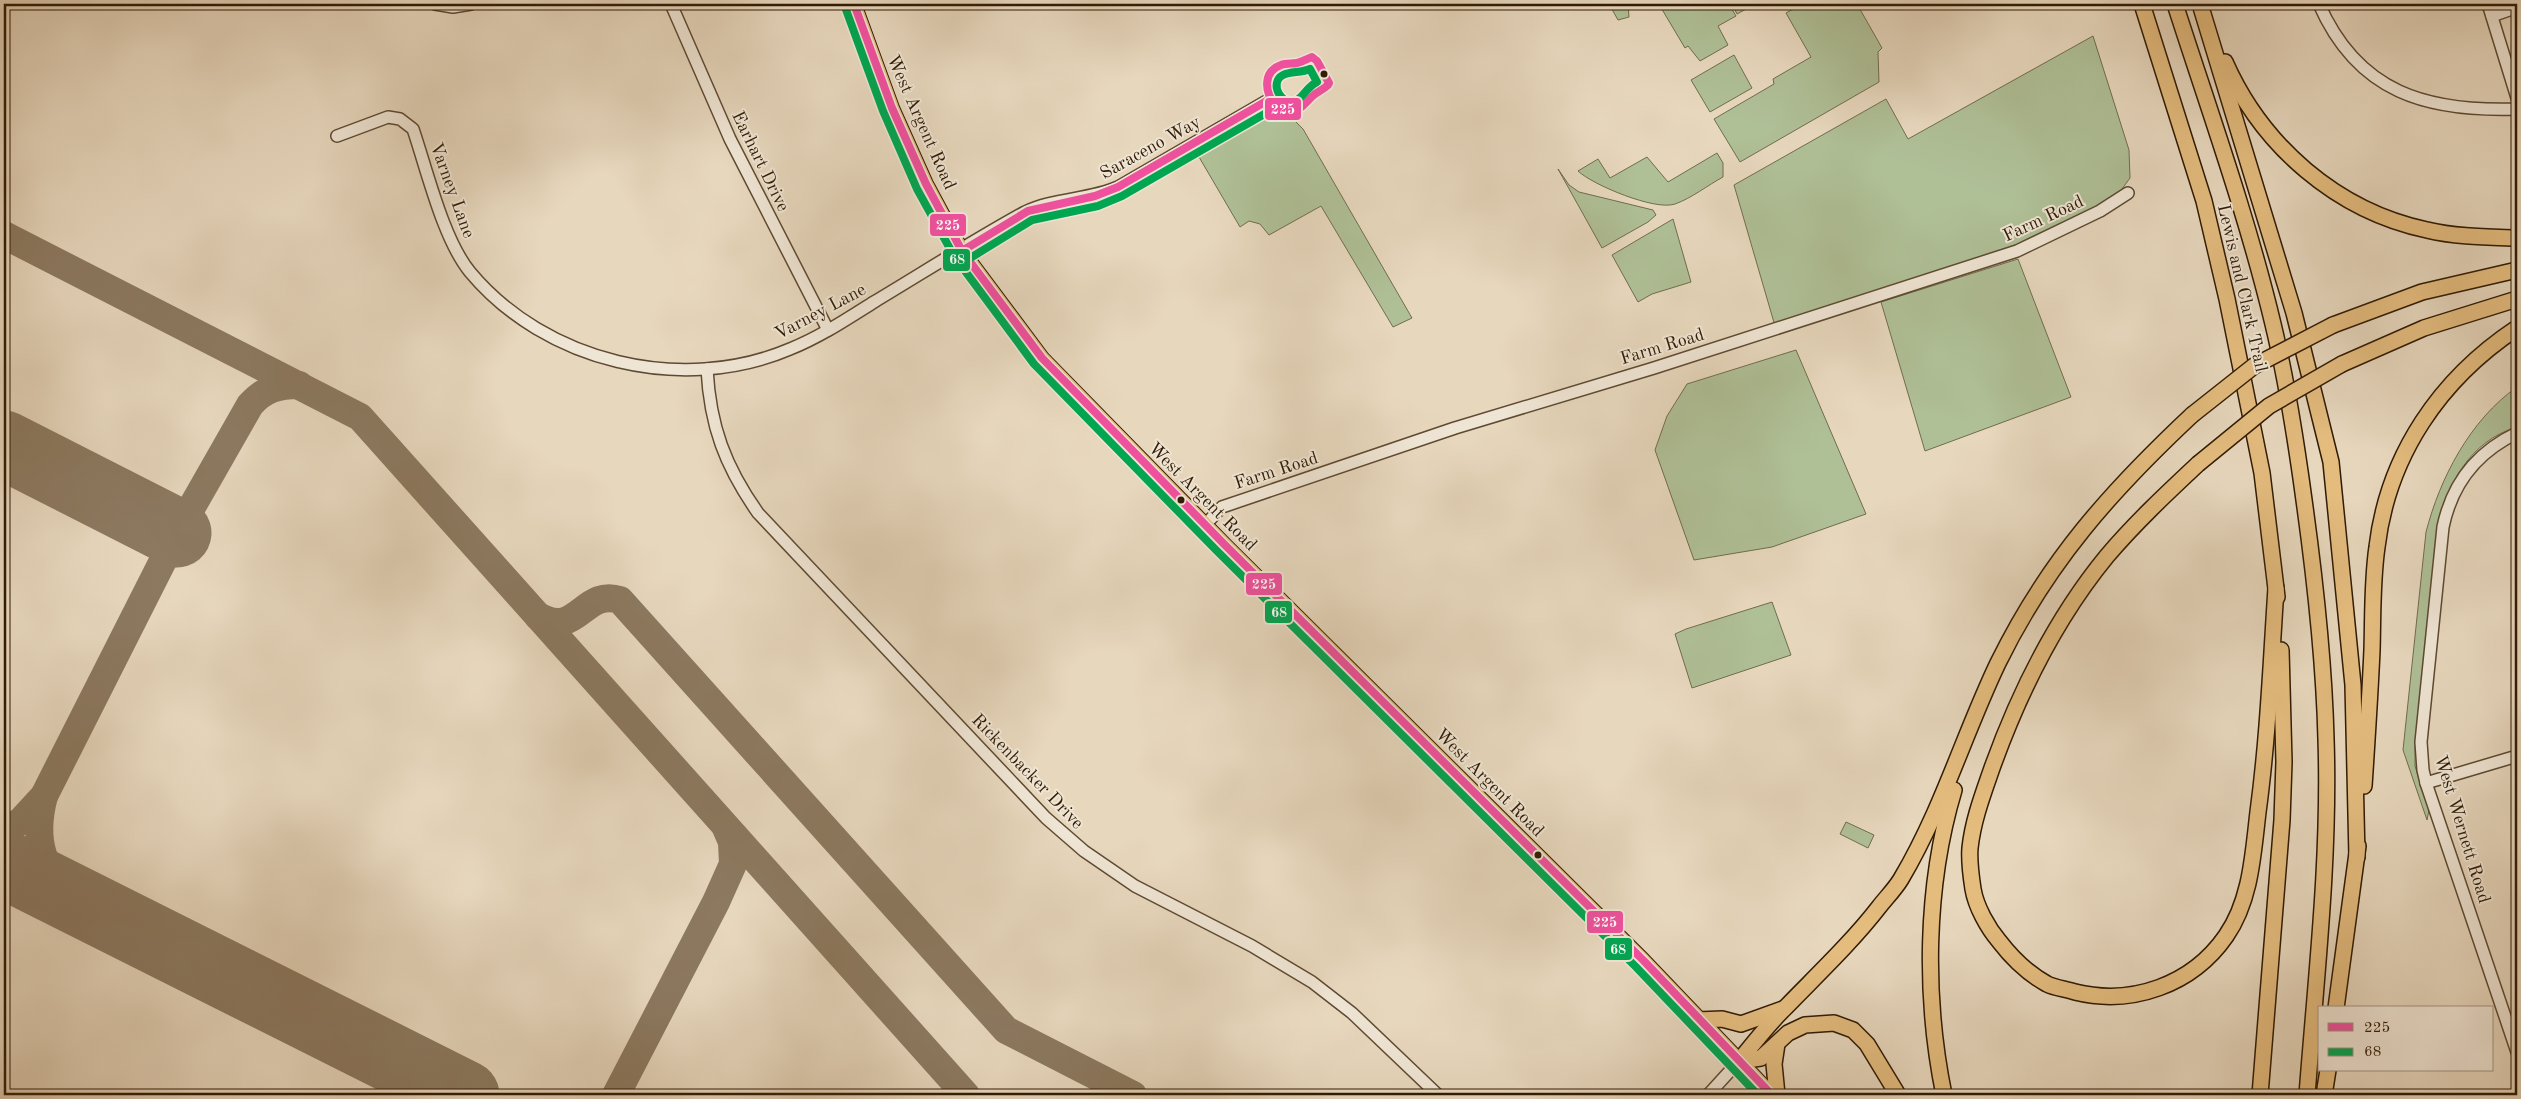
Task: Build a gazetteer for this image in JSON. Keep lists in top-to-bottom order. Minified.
{"streets":{"highway":["Lewis and Clark Trail"],"main road":["West Argent Road"],"street":["Saraceno Way","Earhart Drive","Varney Lane","Farm Road","Rickenbacker Drive","West Wernett Road"]},"crossings":[["West Argent Road","Saraceno Way"],["West Argent Road","Varney Lane"],["West Argent Road","Farm Road"],["Saraceno Way","Varney Lane"],["Earhart Drive","Varney Lane"],["Varney Lane","Rickenbacker Drive"]],"lines":["transit line 225","transit line 68"],"legend":["225","68"]}
